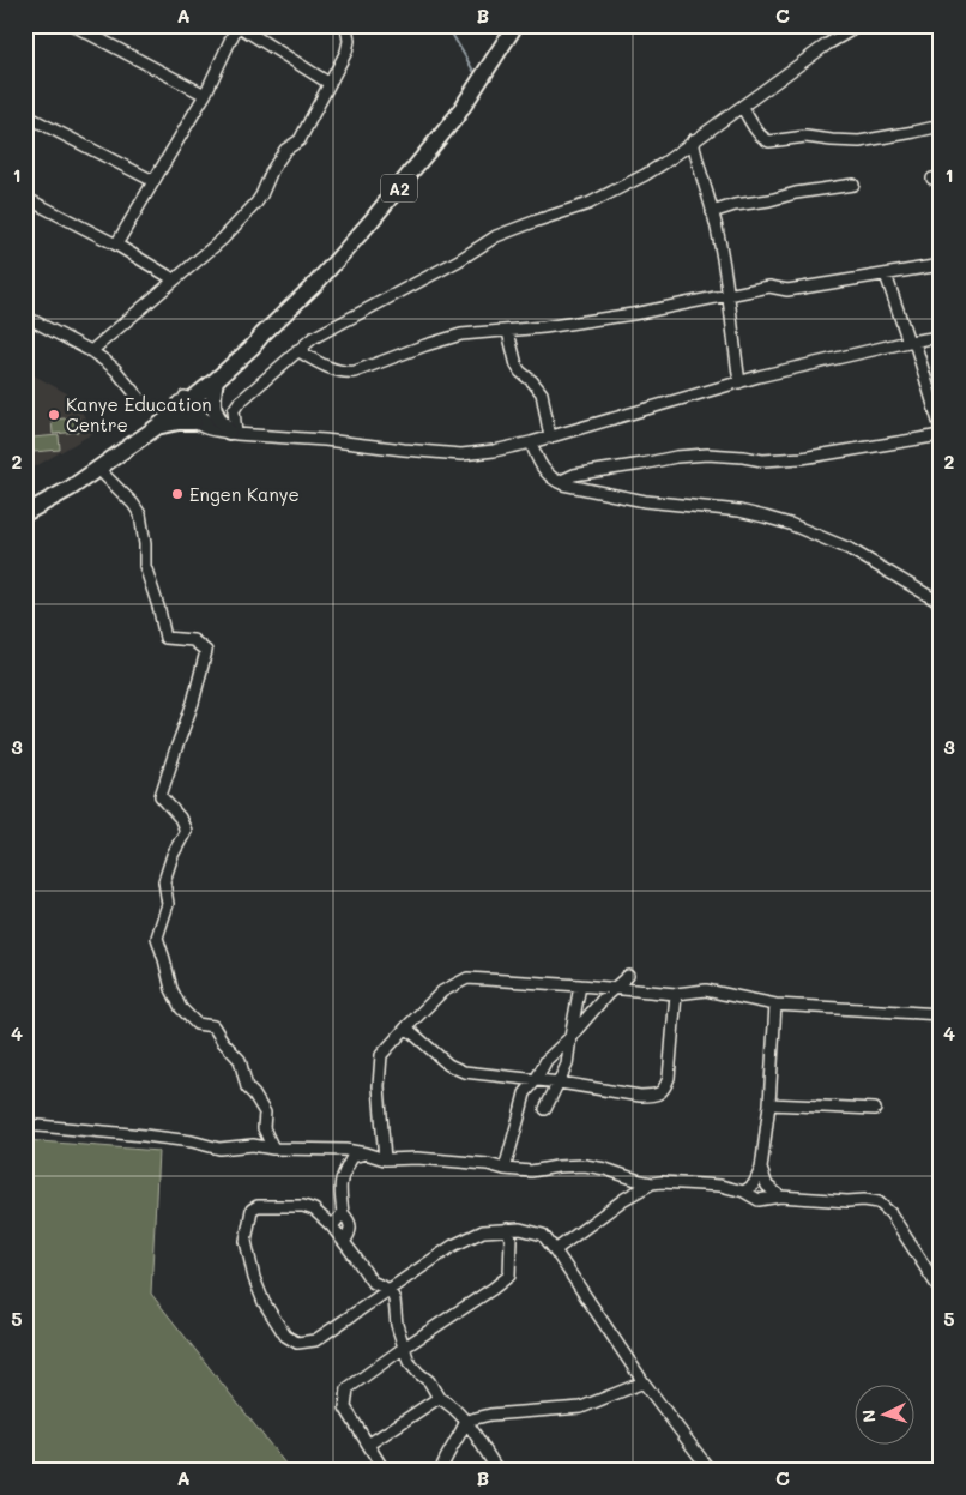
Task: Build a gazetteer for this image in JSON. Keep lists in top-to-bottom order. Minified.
{"streets":{"highway":["A2"]},"places":["Kanye Education Centre","Engen Kanye"],"north":"left","grid":{"columns":["A","B","C"],"rows":["1","2","3","4","5"]}}
